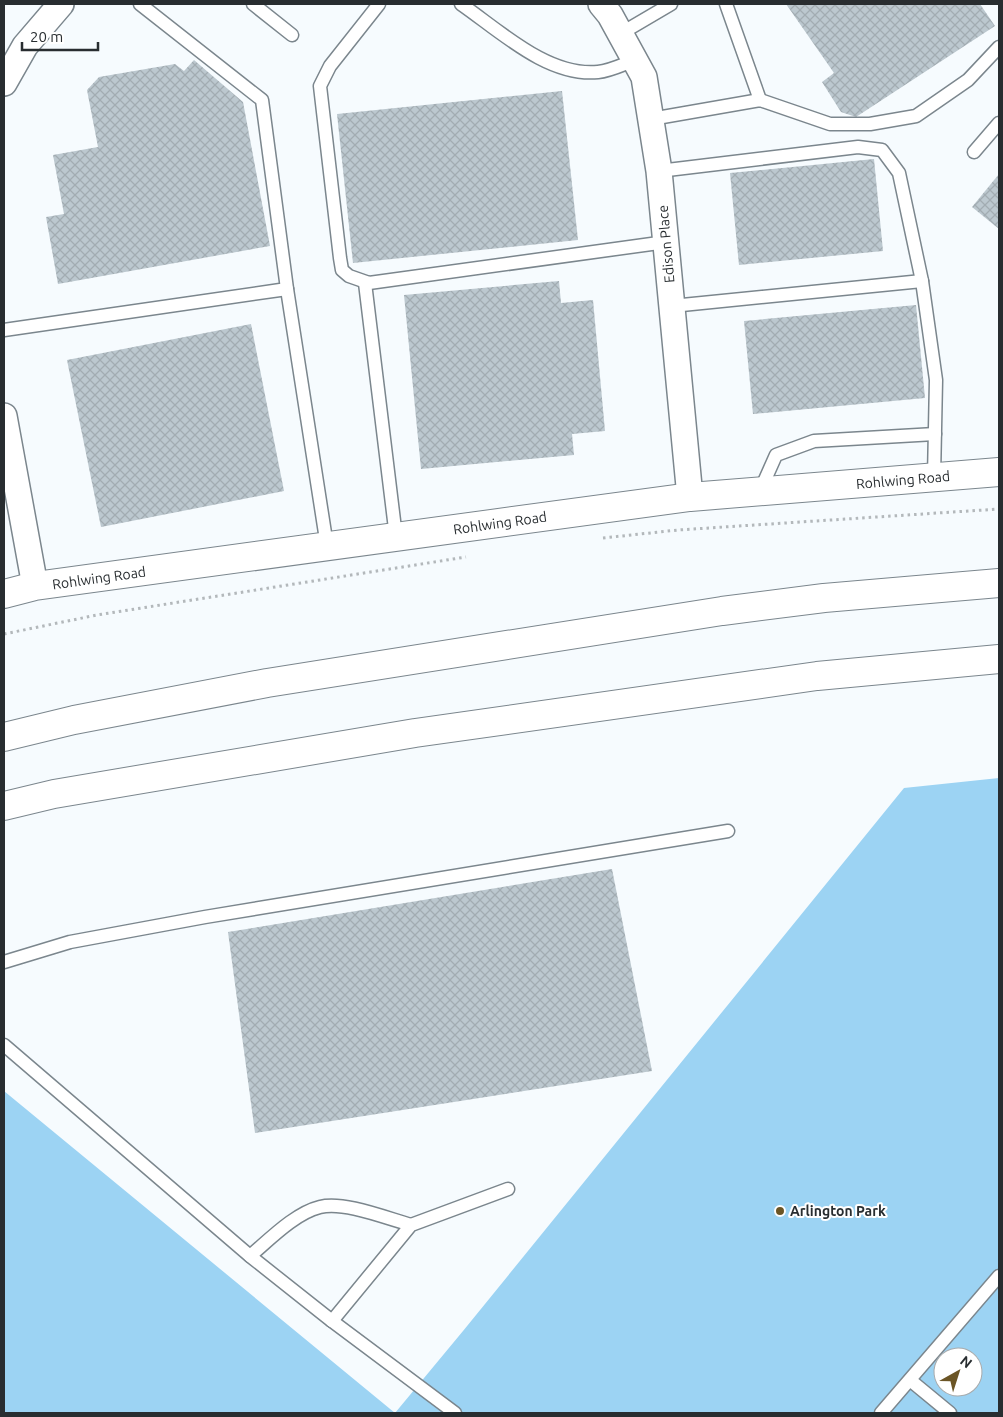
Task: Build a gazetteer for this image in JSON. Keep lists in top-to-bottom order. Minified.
{"streets":{"main road":["Rohlwing Road"],"street":["Edison Place"]},"crossings":[["Edison Place","Rohlwing Road"]],"places":["Arlington Park"],"scale_bar":"20 m","north":"top right"}
